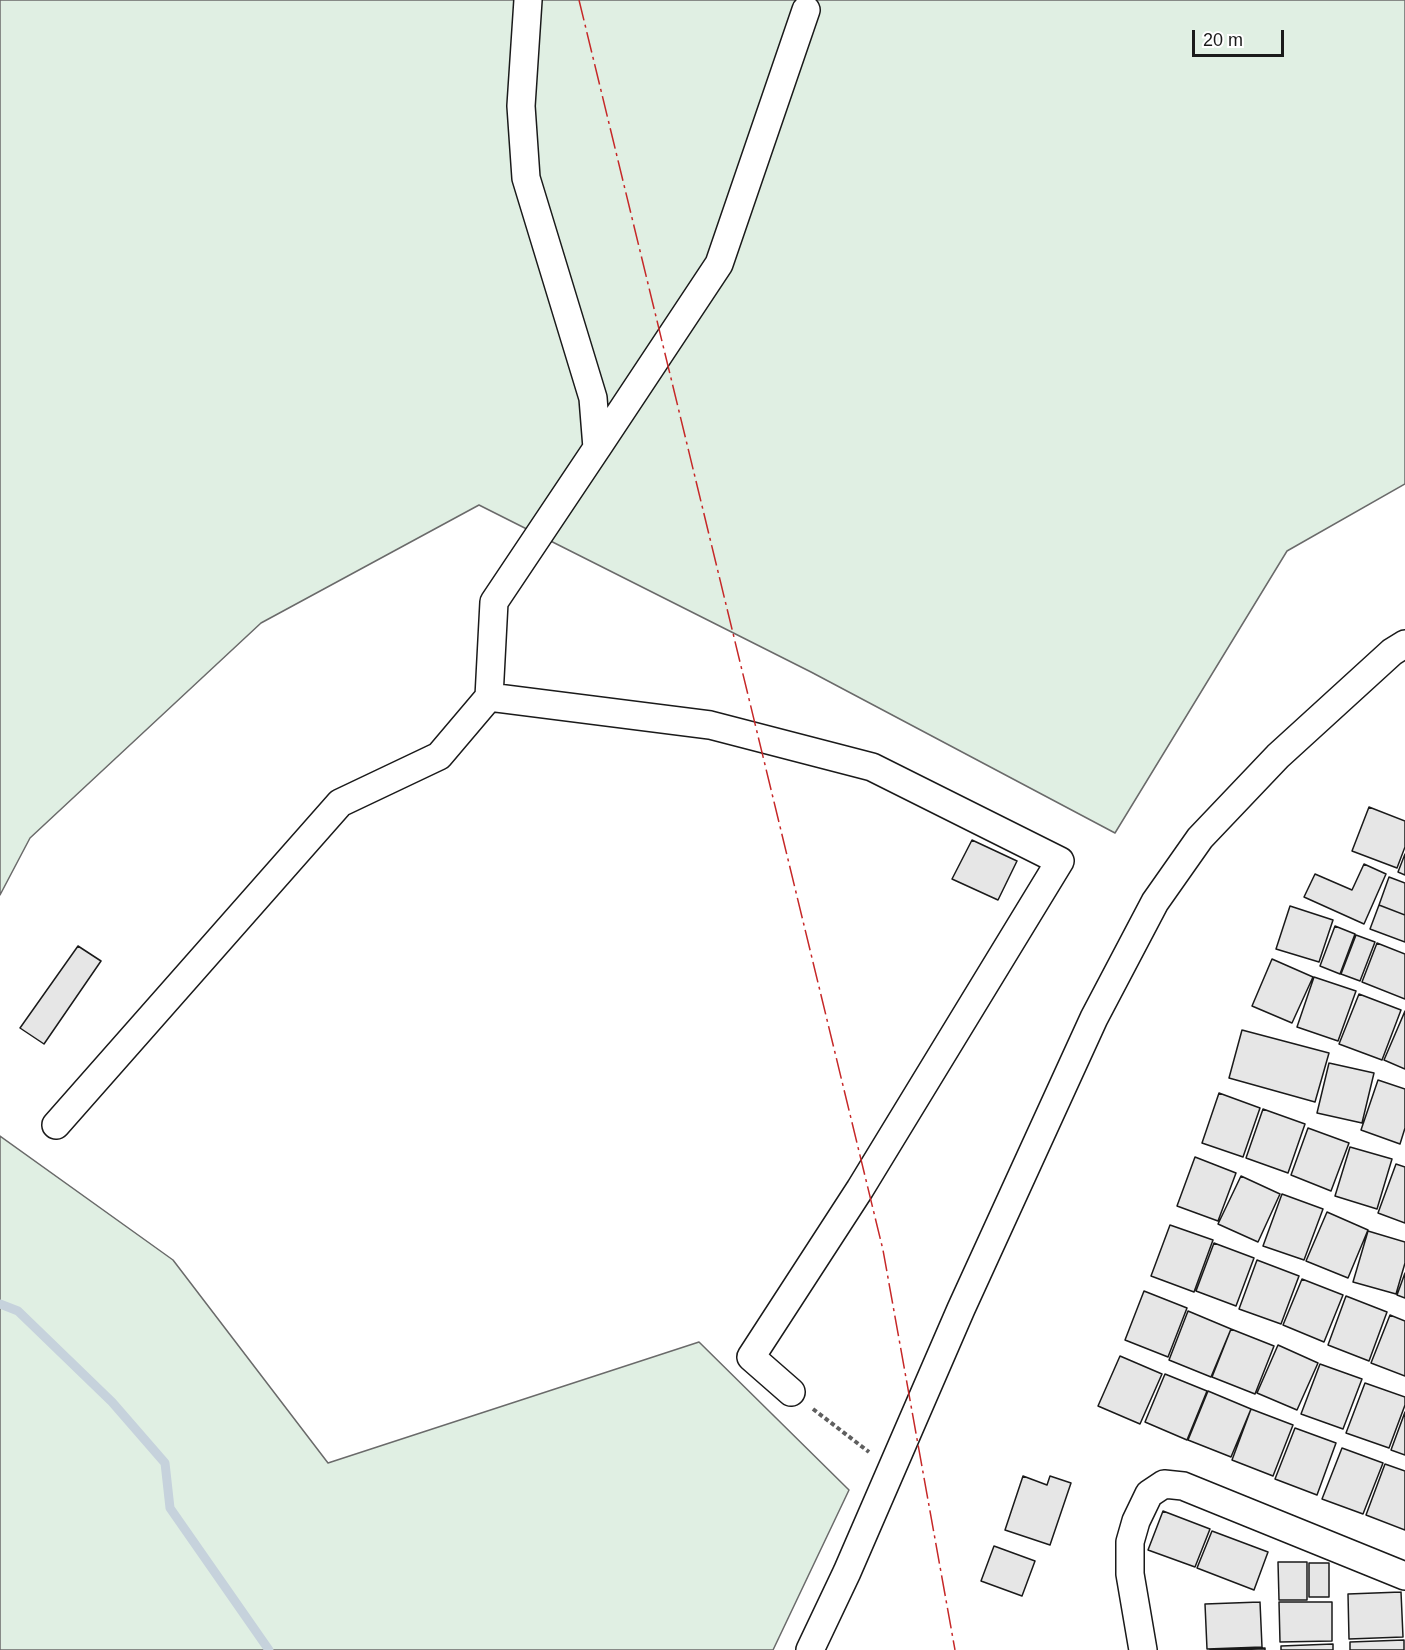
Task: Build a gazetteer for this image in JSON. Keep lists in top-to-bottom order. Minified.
{"scale_bar":"20 m"}
